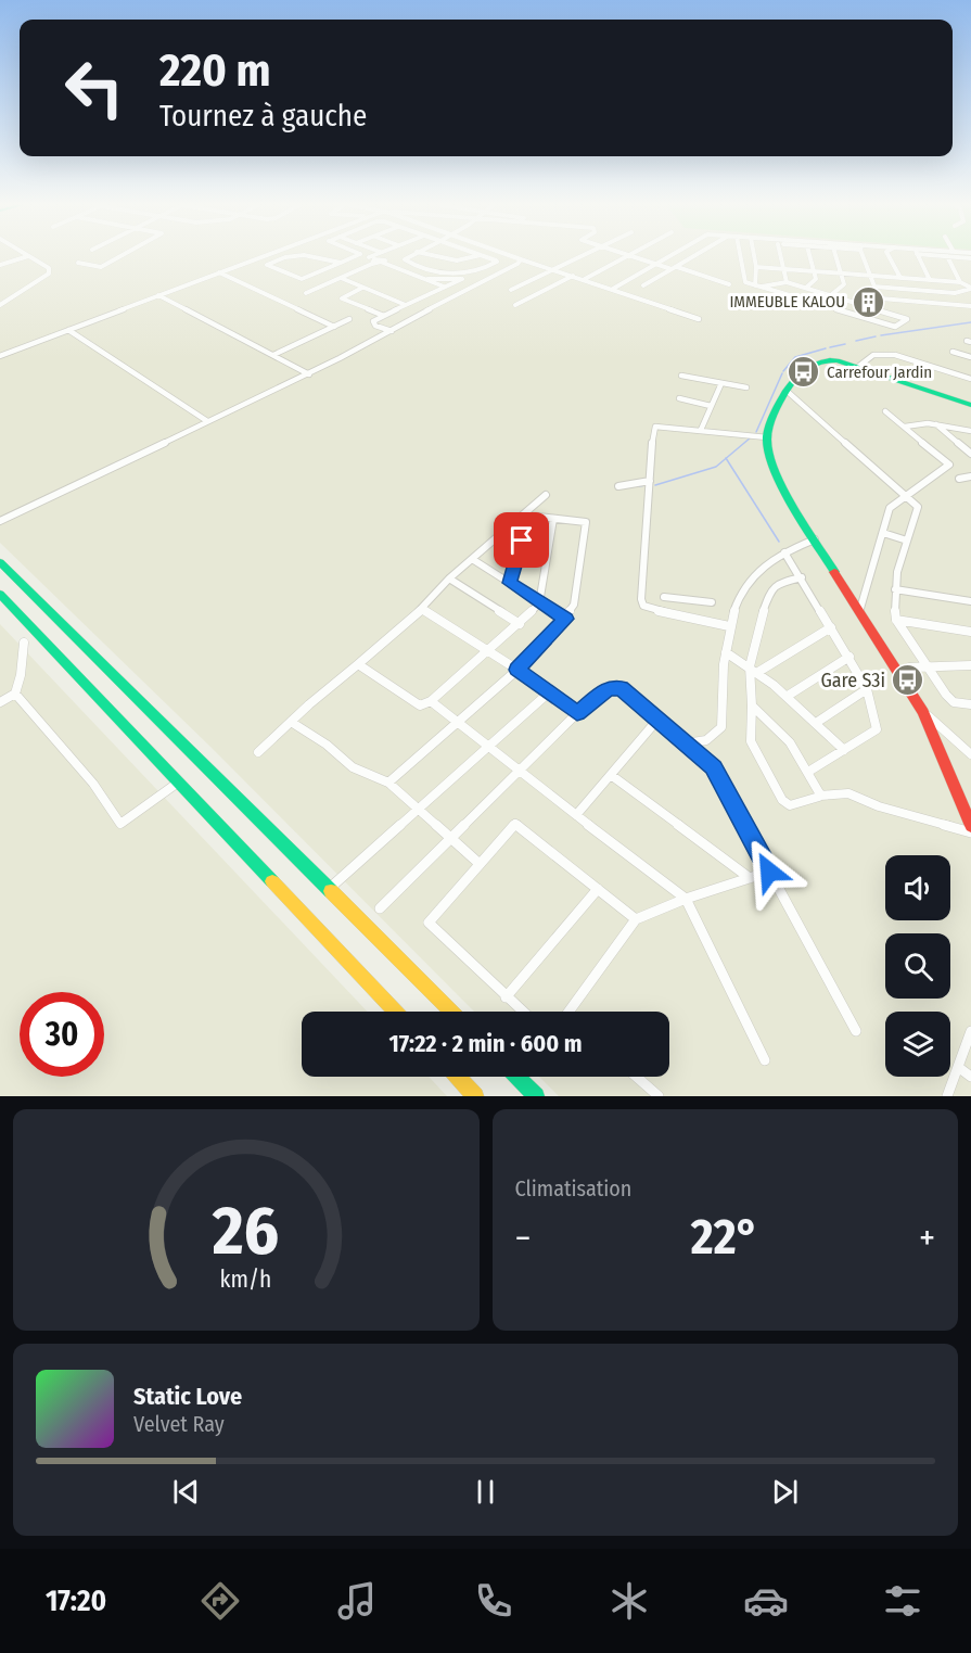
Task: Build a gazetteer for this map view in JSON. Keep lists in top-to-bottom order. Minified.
{"places":{"building":["IMMEUBLE KALOU"],"bus stop":["Carrefour Jardin","Gare S3i"]},"page":{"turn":["220 m","Tournez à gauche"],"limit":"30","trip":"17:22 · 2 min · 600 m","tile":"Climatisation","heat":["−","22°","+"],"song":["Static Love","Velvet Ray"],"tabs":"17:20","gauge":["26","km/h"]}}
